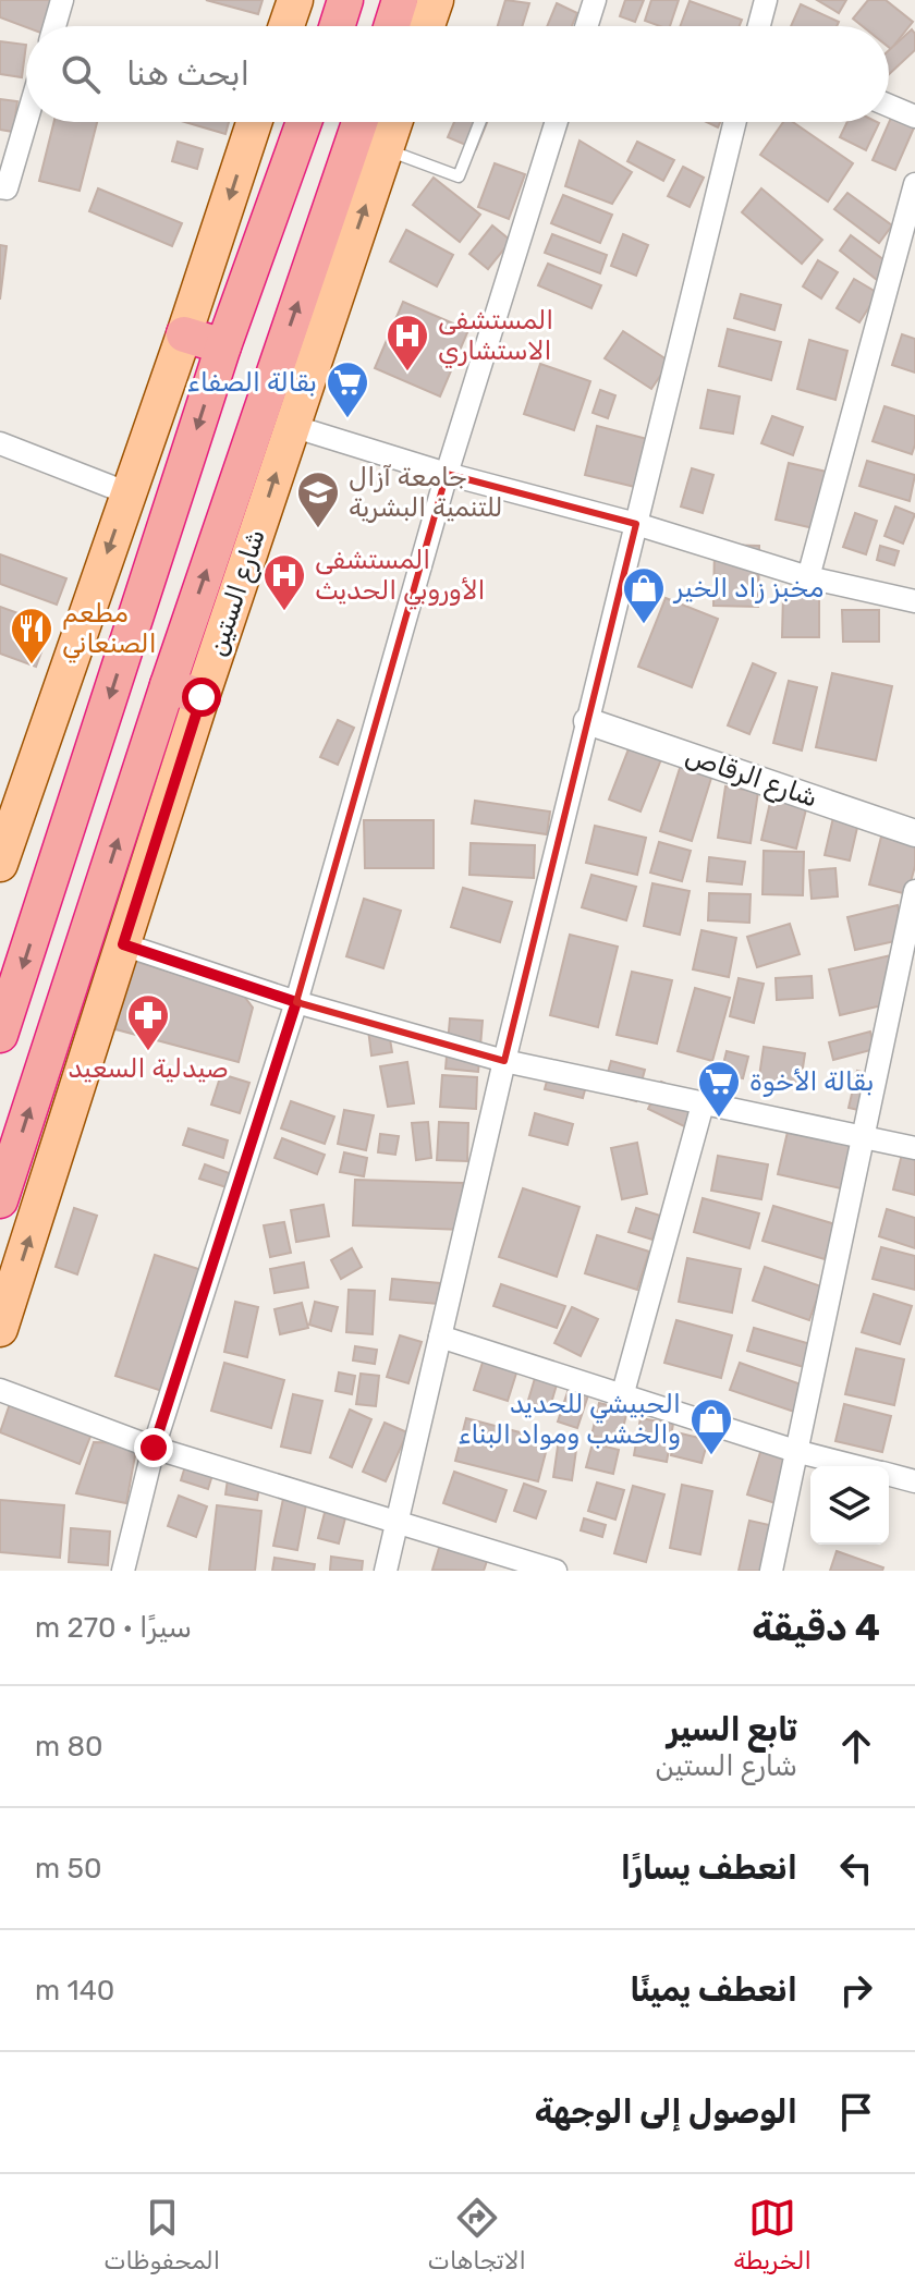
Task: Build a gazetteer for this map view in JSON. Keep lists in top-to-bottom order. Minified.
{"streets":{"highway":["شارع الستين"],"street":["شارع الرقاص"]},"places":{"hospital":["المستشفى الاستشاري","المستشفى الأوروبي الحديث"],"supermarket":["بقالة الصفاء","بقالة الأخوة"],"school or university":["جامعة آزال للتنمية البشرية"],"shop":["مخبز زاد الخير","الحبيشي للحديد والخشب ومواد البناء"],"restaurant":["مطعم الصنعاني"],"pharmacy":["صيدلية السعيد"]},"page":{"search":"ابحث هنا","heading":["4 دقيقة","سيرًا · 270 m"],"list":[["تابع السير","شارع الستين","80 m"],["انعطف يسارًا","50 m"],["انعطف يمينًا","140 m"],"الوصول إلى الوجهة"],"nav":["الخريطة","الاتجاهات","المحفوظات"]}}
